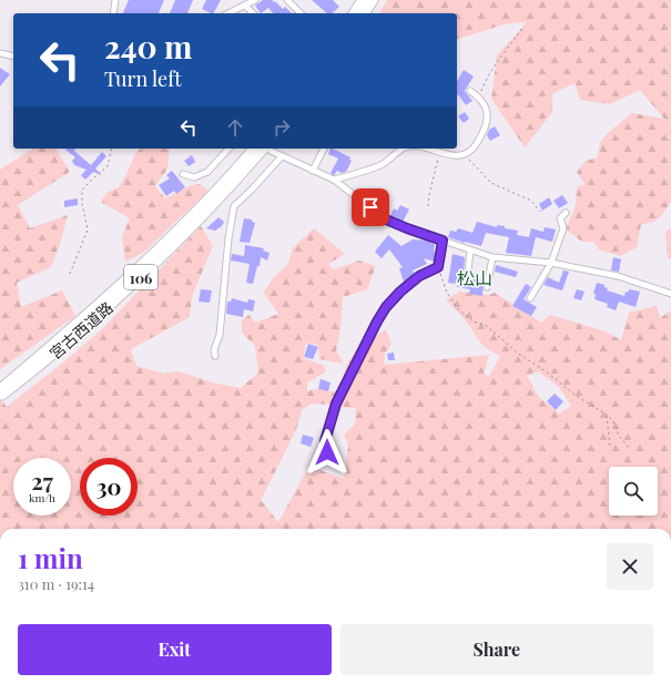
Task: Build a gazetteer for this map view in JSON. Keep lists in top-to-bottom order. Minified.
{"streets":{"highway":["106","宮古西道路"]},"districts":["松山"],"page":{"turn":["240 m","Turn left"],"speed":"27 km/h","limit":"30","heading":["1 min","310 m · 19:14"],"buttons":["Exit","Share"]}}
